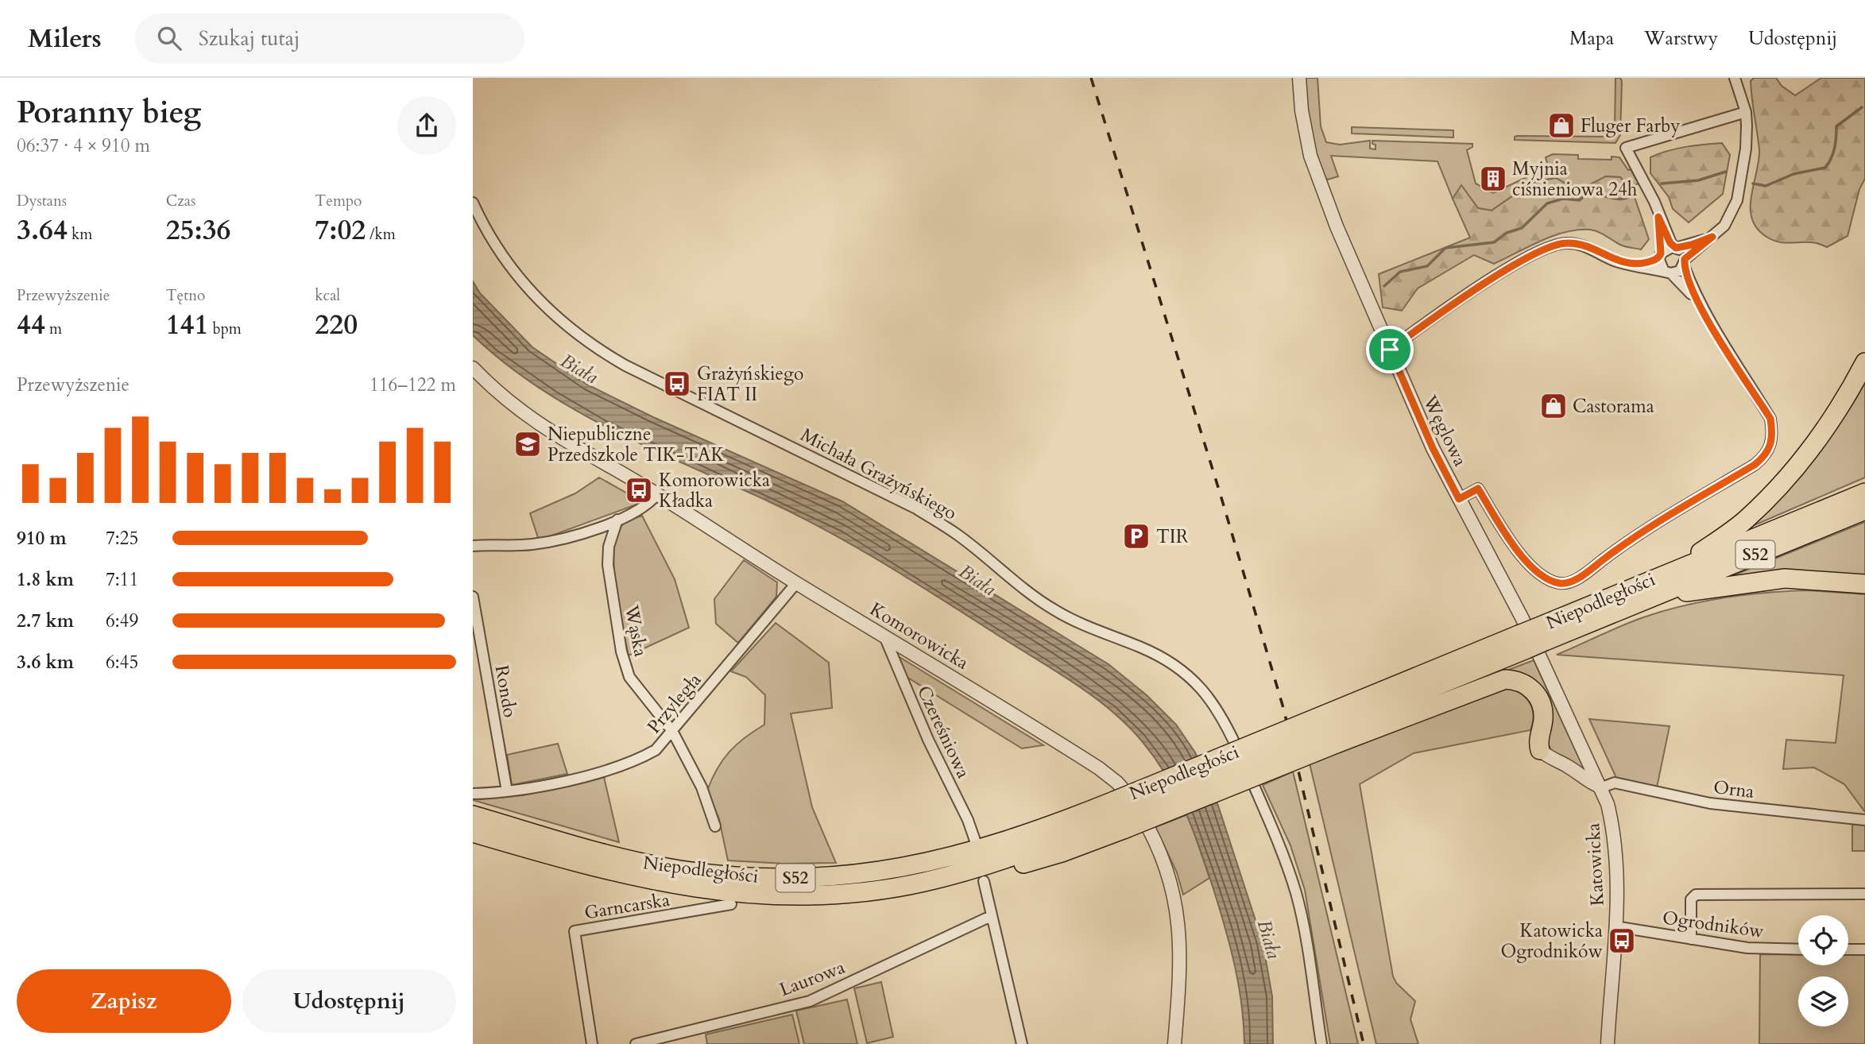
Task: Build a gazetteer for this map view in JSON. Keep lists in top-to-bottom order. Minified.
{"streets":{"highway":["S52","Niepodległości"],"street":["Węglowa","Michała Grażyńskiego","Wąska","Komorowicka","Rondo","Przyległa","Czereśniowa","Orna","Katowicka","Garncarska","Ogrodników","Laurowa"]},"crossings":[["Węglowa","Katowicka"],["Wąska","Przyległa"],["Komorowicka","Przyległa"],["Komorowicka","Czereśniowa"],["Rondo","Przyległa"],["Orna","Katowicka"],["Katowicka","Ogrodników"]],"water":["Biała"],"places":{"shop":["Fluger Farby","Castorama"],"building":["Myjnia ciśnieniowa 24h"],"bus stop":["Grażyńskiego FIAT II","Komorowicka Kładka","Katowicka Ogrodników"],"school or university":["Niepubliczne Przedszkole TIK-TAK"],"parking":["TIR"]},"page":{"header":"Milers","search":"Szukaj tutaj","nav":["Mapa","Warstwy","Udostępnij"],"heading":["Poranny bieg","06:37 · 4 × 910 m"],"stats":[["Dystans","3.64 km"],["Czas","25:36"],["Tempo","7:02 /km"],["Przewyższenie","44 m"],["Tętno","141 bpm"],["kcal","220"]],"chart":["Przewyższenie","116–122 m"],"list":[{"name":"910 m","note":"7:25"},{"name":"1.8 km","note":"7:11"},{"name":"2.7 km","note":"6:49"},{"name":"3.6 km","note":"6:45"}],"buttons":["Zapisz","Udostępnij"]}}
